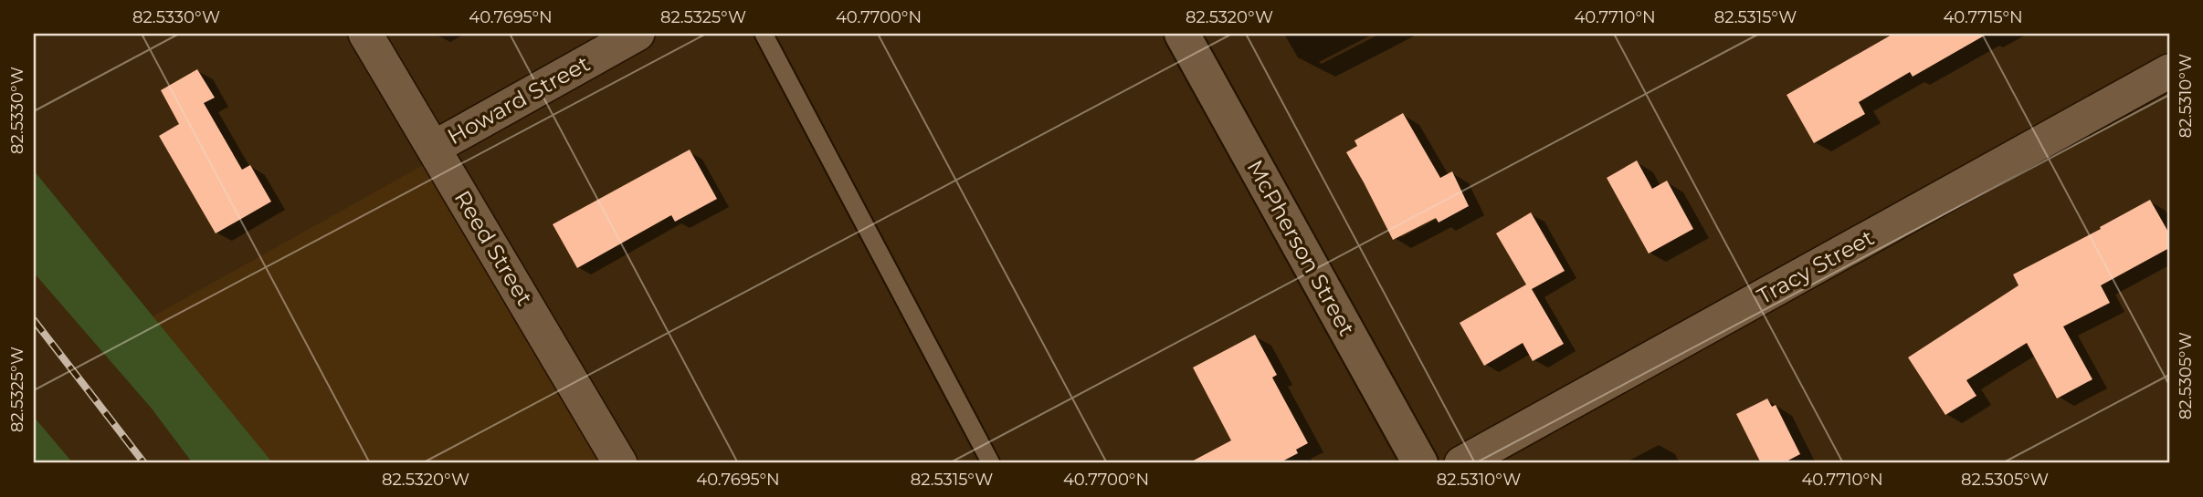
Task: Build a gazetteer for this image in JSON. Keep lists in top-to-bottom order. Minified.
{"streets":{"street":["Howard Street","Reed Street","McPherson Street","Tracy Street"]},"crossings":[["Howard Street","Reed Street"]],"coordinates":["82.5330°W","40.7695°N","82.5325°W","40.7700°N","82.5320°W","40.7710°N","82.5315°W","40.7715°N","82.5310°W","82.5305°W"]}
